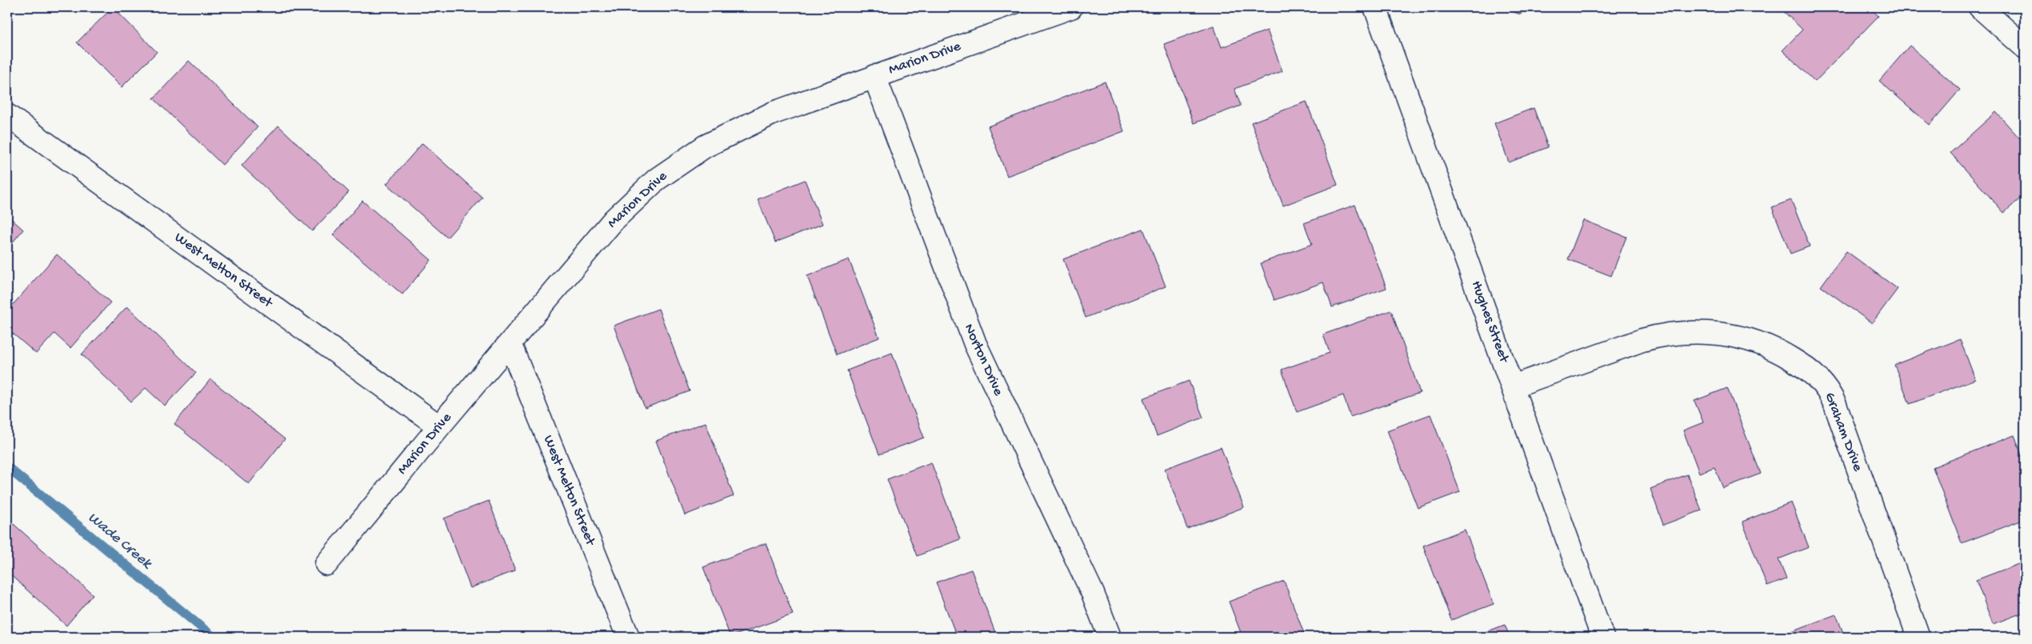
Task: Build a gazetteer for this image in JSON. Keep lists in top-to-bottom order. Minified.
{"streets":{"street":["Marion Drive","West Melton Street","Hughes Street","Norton Drive","Graham Drive"]},"crossings":[["Marion Drive","West Melton Street"],["Marion Drive","Norton Drive"],["Hughes Street","Graham Drive"]],"water":["Wade Creek"]}
